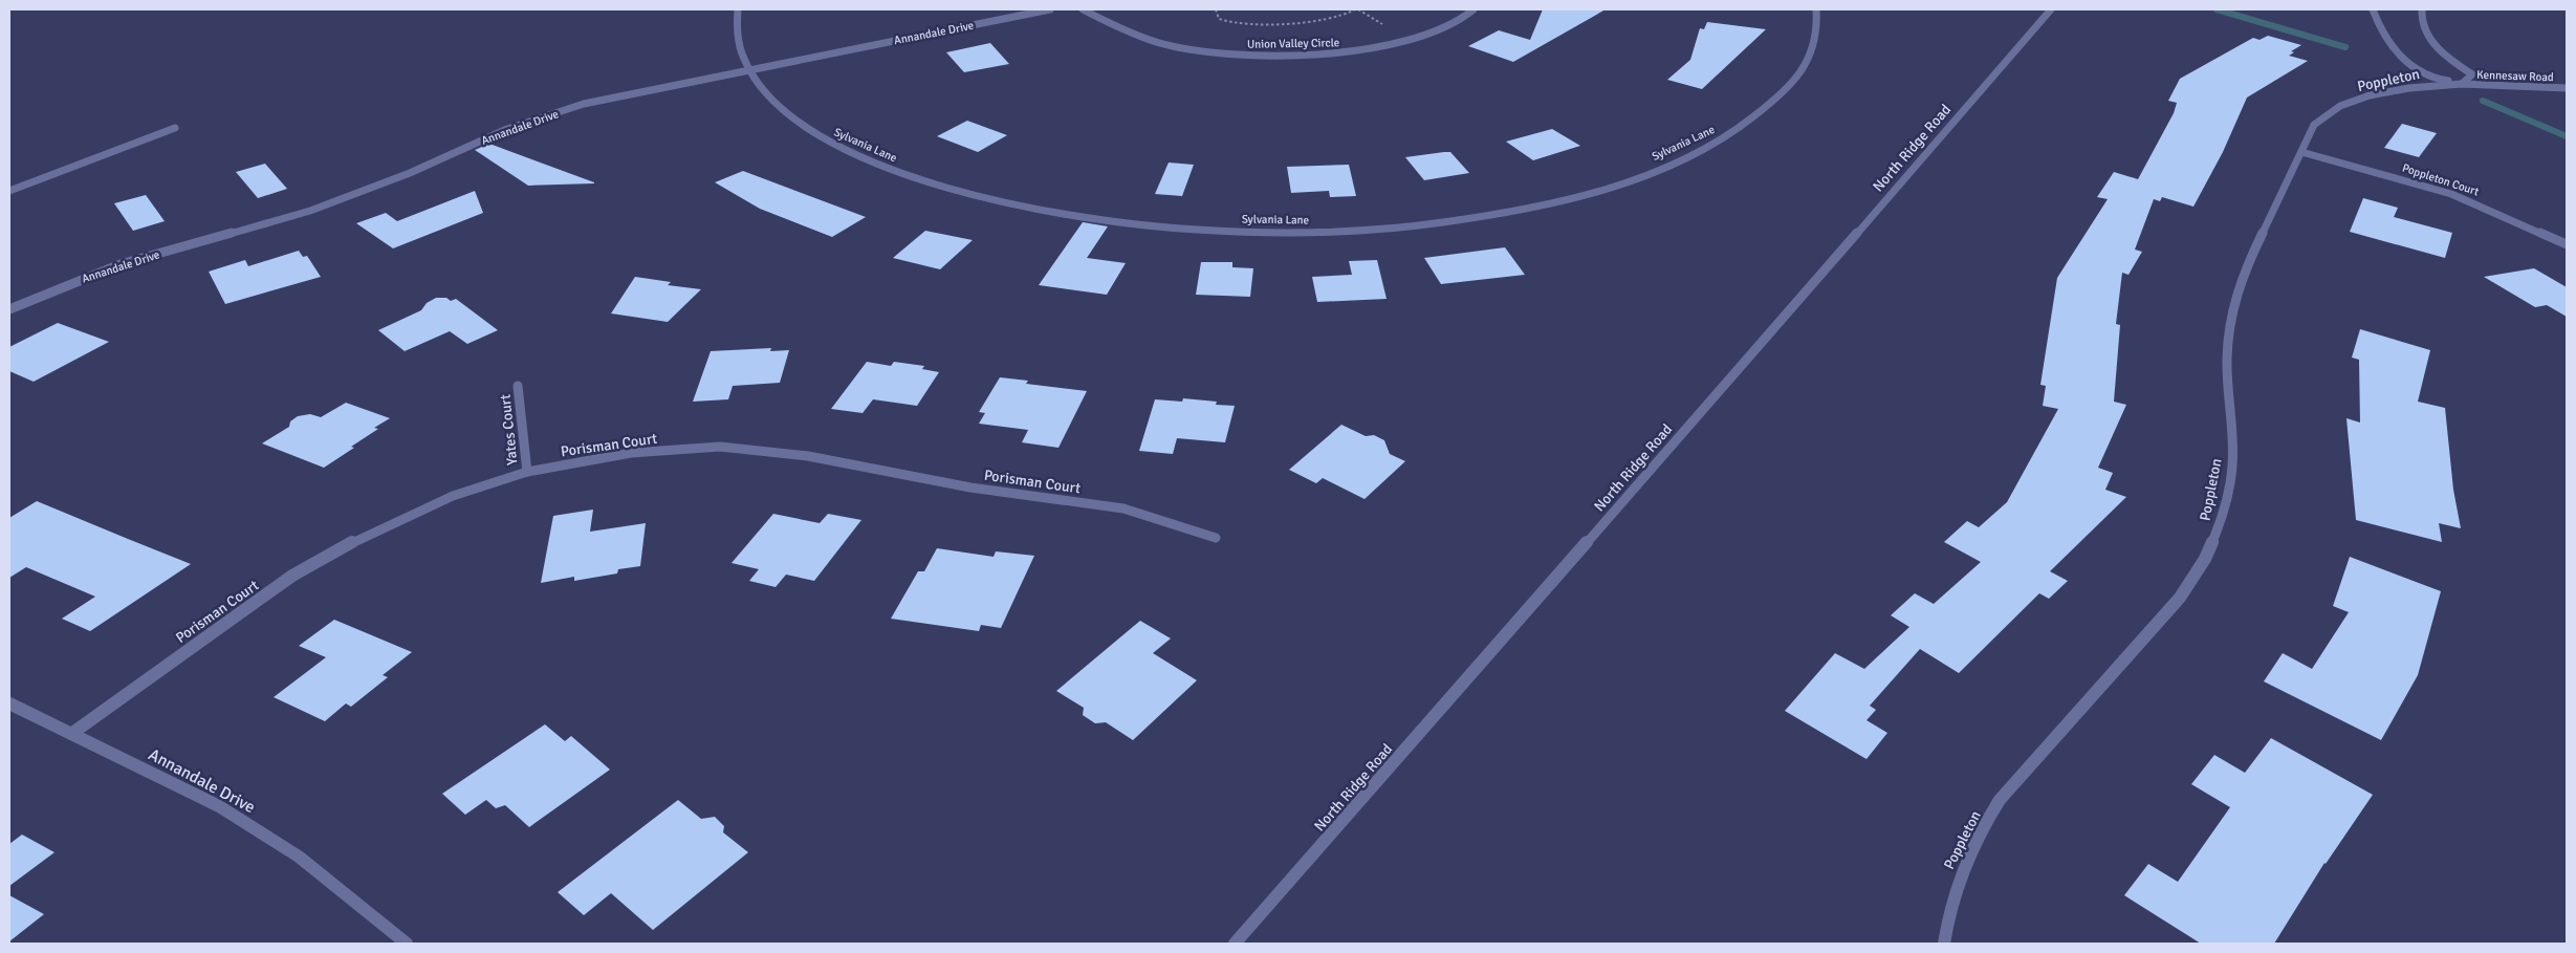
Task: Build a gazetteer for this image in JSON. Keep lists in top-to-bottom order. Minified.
{"streets":{"street":["Annandale Drive","Union Valley Circle","Kennesaw Road","Poppleton","Sylvania Lane","North Ridge Road","Poppleton Court","Yates Court","Porisman Court"]},"crossings":[["Annandale Drive","Sylvania Lane"],["Annandale Drive","Porisman Court"],["Kennesaw Road","Poppleton"],["Poppleton","Poppleton Court"],["Yates Court","Porisman Court"]]}
